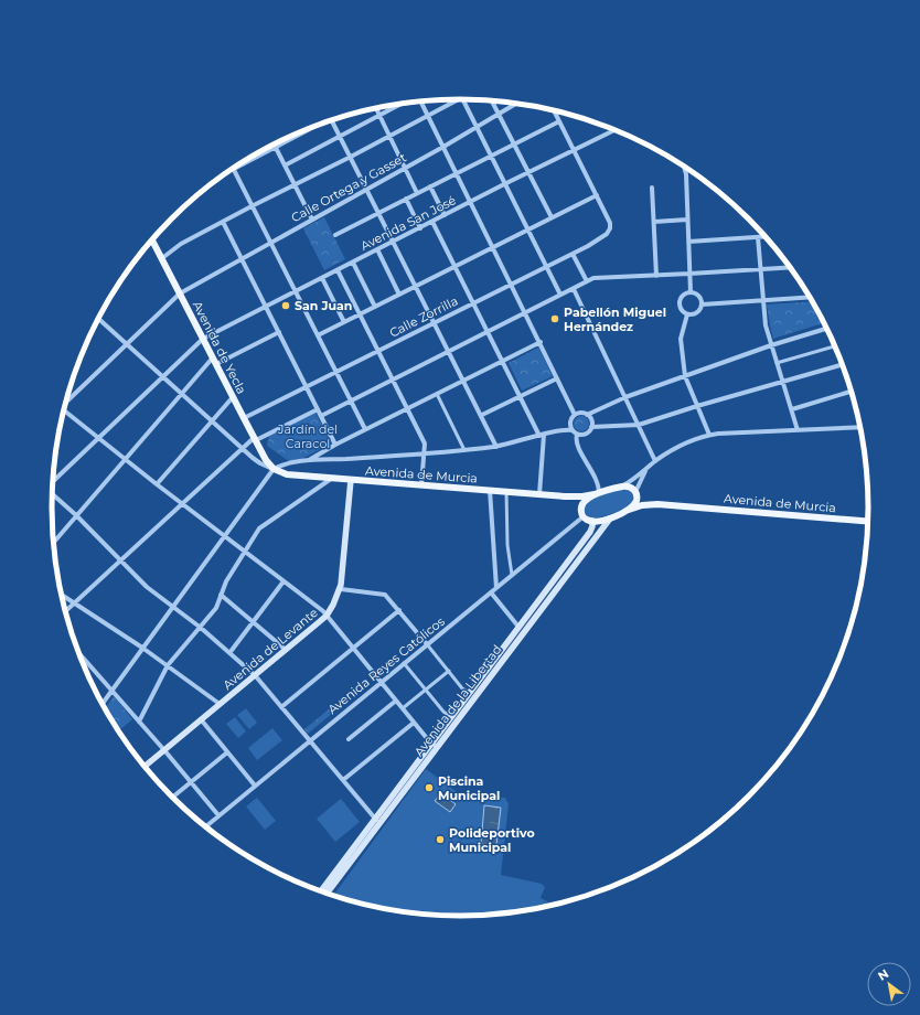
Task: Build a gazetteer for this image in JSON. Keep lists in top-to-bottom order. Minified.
{"streets":{"main road":["Avenida de Yecla","Avenida de Murcia","Avenida de Levante","Avenida de la Libertad"],"street":["Calle Ortega y Gasset","Avenida San José","Calle Zorrilla","Avenida Reyes Católicos"]},"crossings":[["Calle Ortega y Gasset","Avenida de Yecla"],["Avenida San José","Avenida de Yecla"],["Calle Zorrilla","Avenida de Yecla"],["Avenida de Yecla","Avenida de Murcia"],["Avenida de Murcia","Avenida de Levante"]],"parks":["Jardín del Caracol"],"places":["San Juan","Pabellón Miguel Hernández","Piscina Municipal","Polideportivo Municipal"],"north":"top left"}
